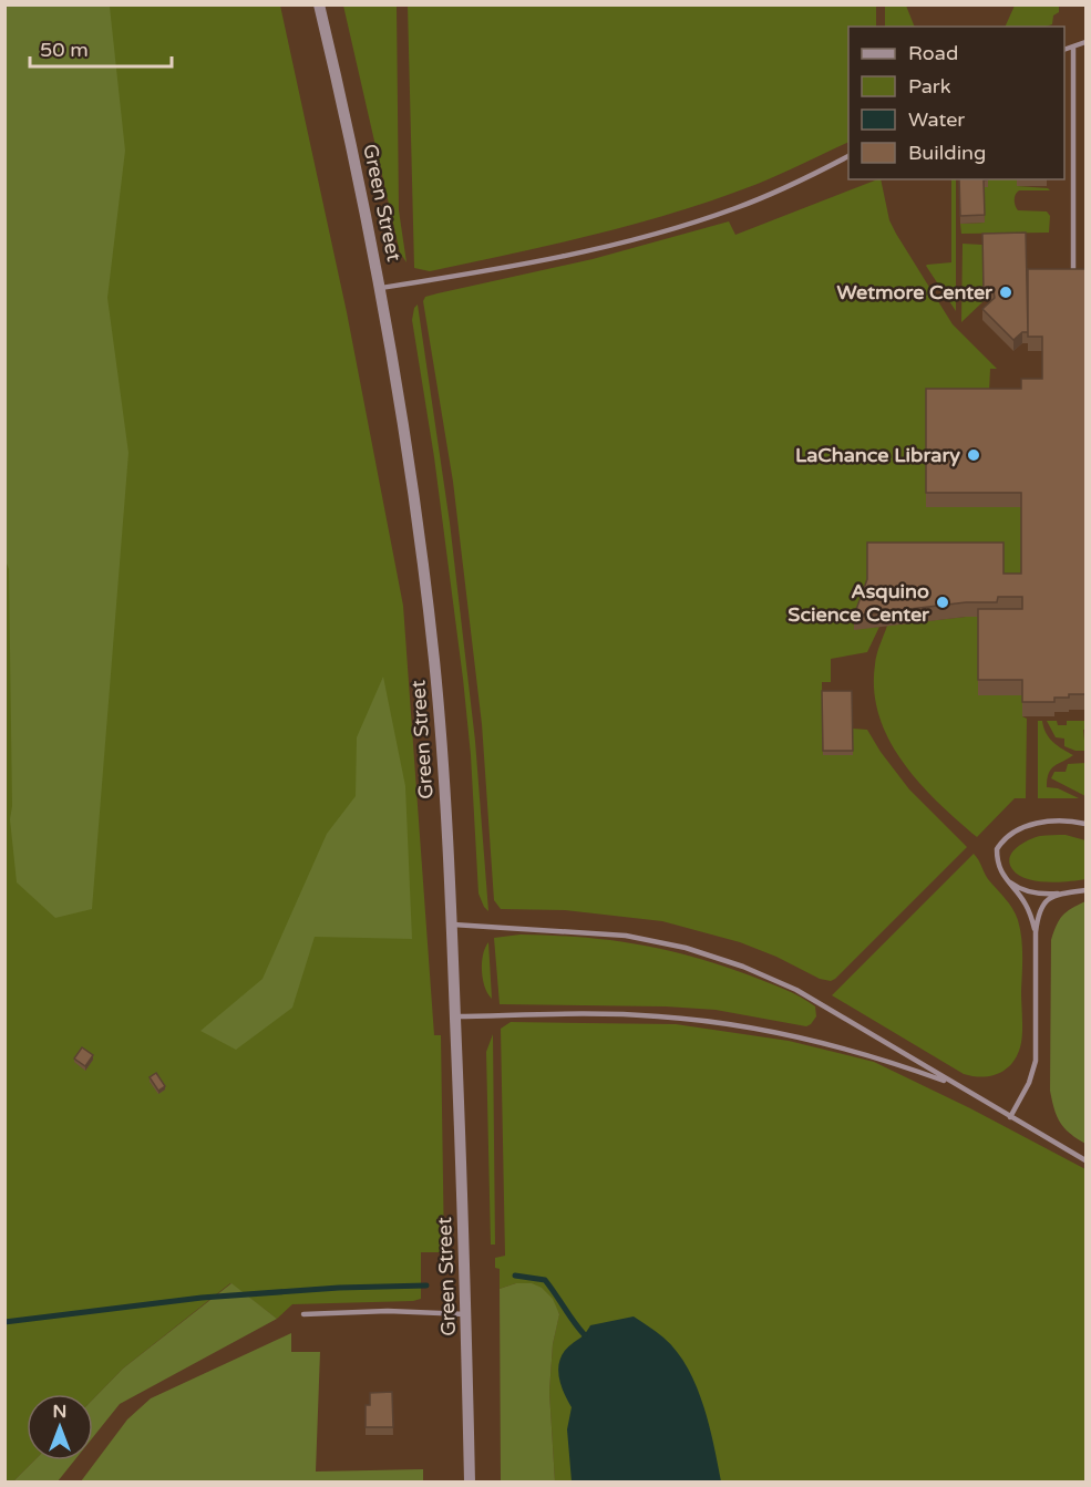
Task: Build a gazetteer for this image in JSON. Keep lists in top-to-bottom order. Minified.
{"streets":{"street":["Green Street"]},"places":["Wetmore Center","LaChance Library","Asquino Science Center"],"legend":["Road","Park","Water","Building"],"scale_bar":"50 m","north":"top"}
